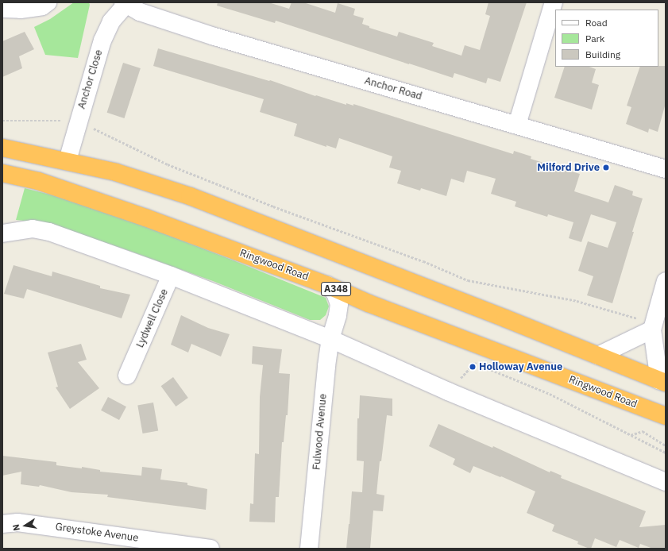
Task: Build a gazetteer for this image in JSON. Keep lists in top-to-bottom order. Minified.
{"streets":{"highway":["Ringwood Road","A348"],"street":["Anchor Close","Anchor Road","Lydwell Close","Fulwood Avenue","Greystoke Avenue"]},"crossings":[["Anchor Close","Anchor Road"],["Ringwood Road","Fulwood Avenue"]],"places":["Milford Drive","Holloway Avenue"],"legend":["Road","Park","Building"],"north":"left"}
